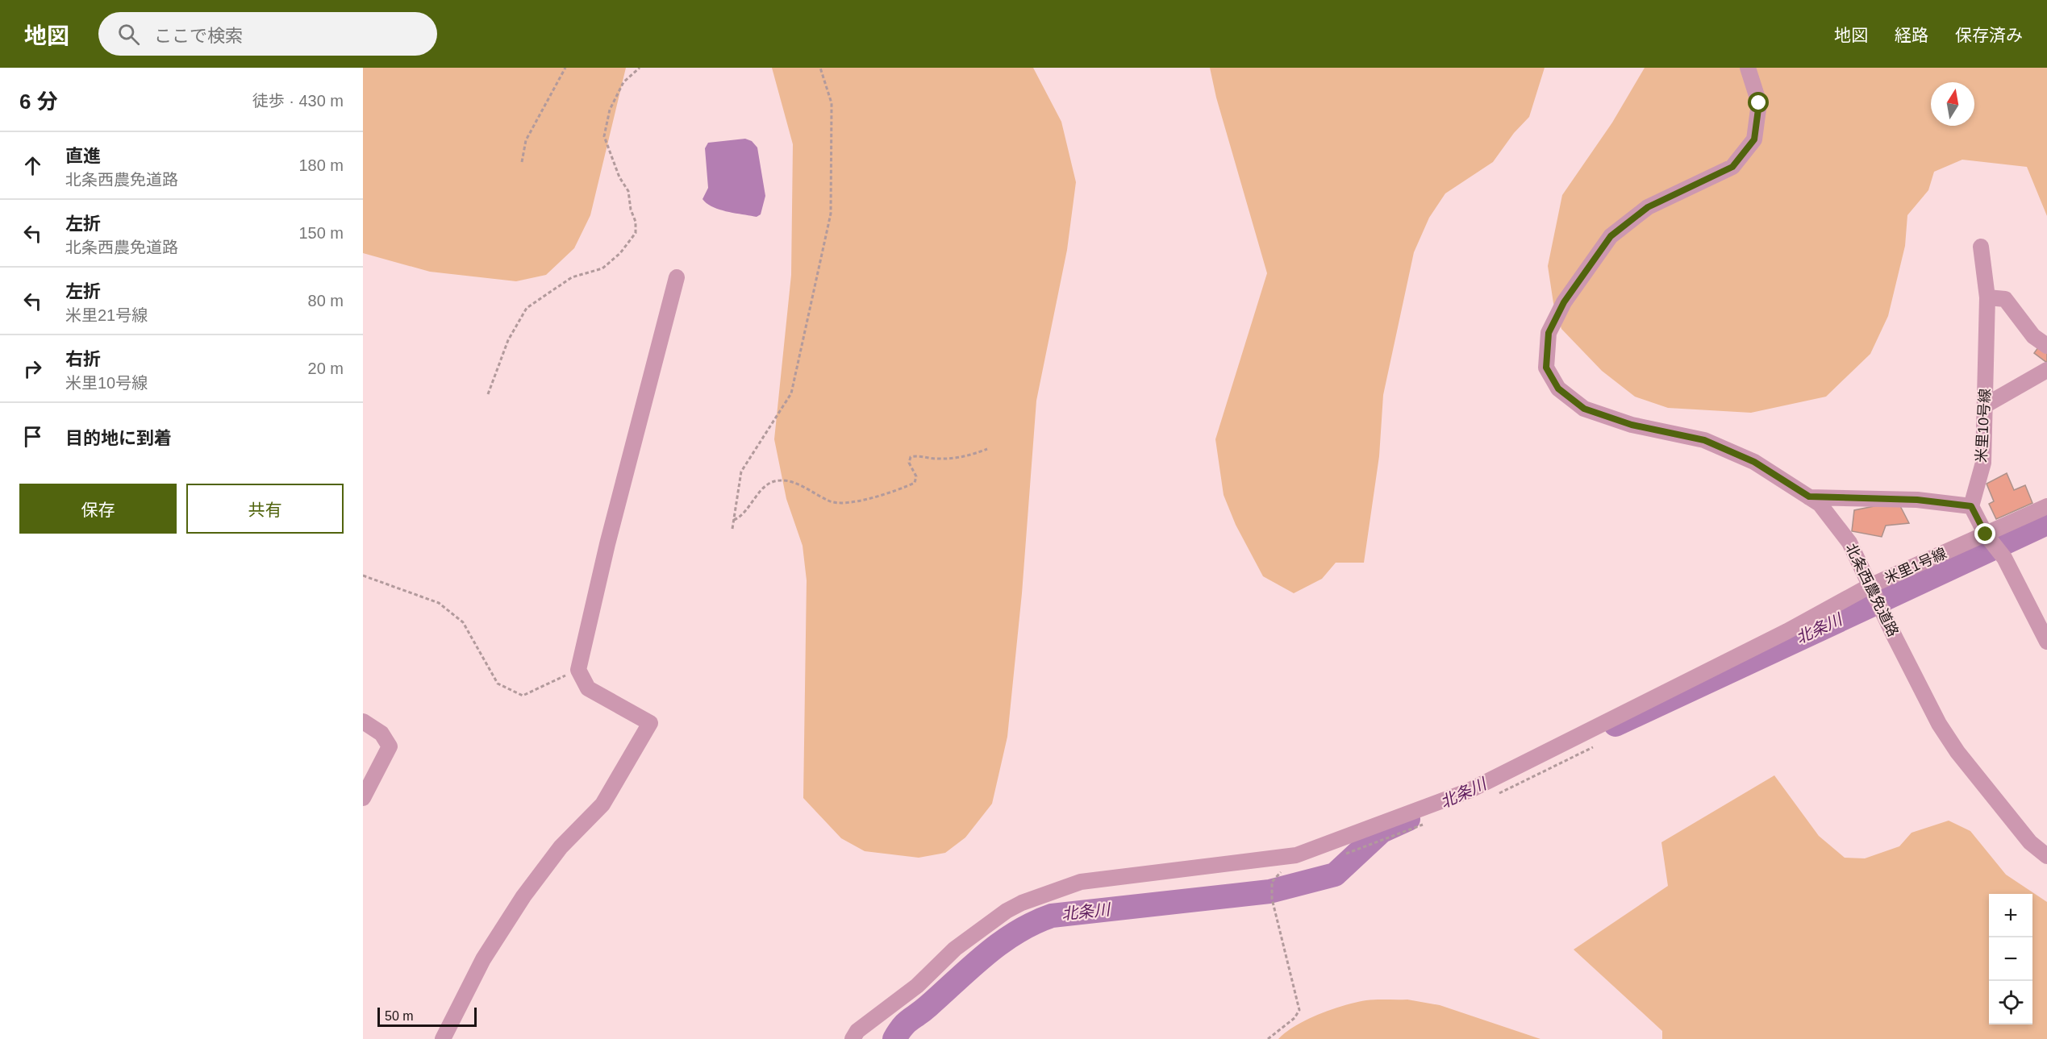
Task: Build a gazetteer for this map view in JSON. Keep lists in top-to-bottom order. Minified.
{"streets":{"street":["米里10号線","米里1号線","北条西農免道路"]},"crossings":[["米里1号線","北条西農免道路"]],"water":["北条川"],"scale_bar":"50 m","north":"top","page":{"header":"地図","search":"ここで検索","nav":["地図","経路","保存済み"],"heading":["6 分","徒歩 · 430 m"],"list":[["直進","北条西農免道路","180 m"],["左折","北条西農免道路","150 m"],["左折","米里21号線","80 m"],["右折","米里10号線","20 m"],"目的地に到着"],"buttons":["保存","共有"],"map_buttons":["+","−"],"scale":"50 m"}}
